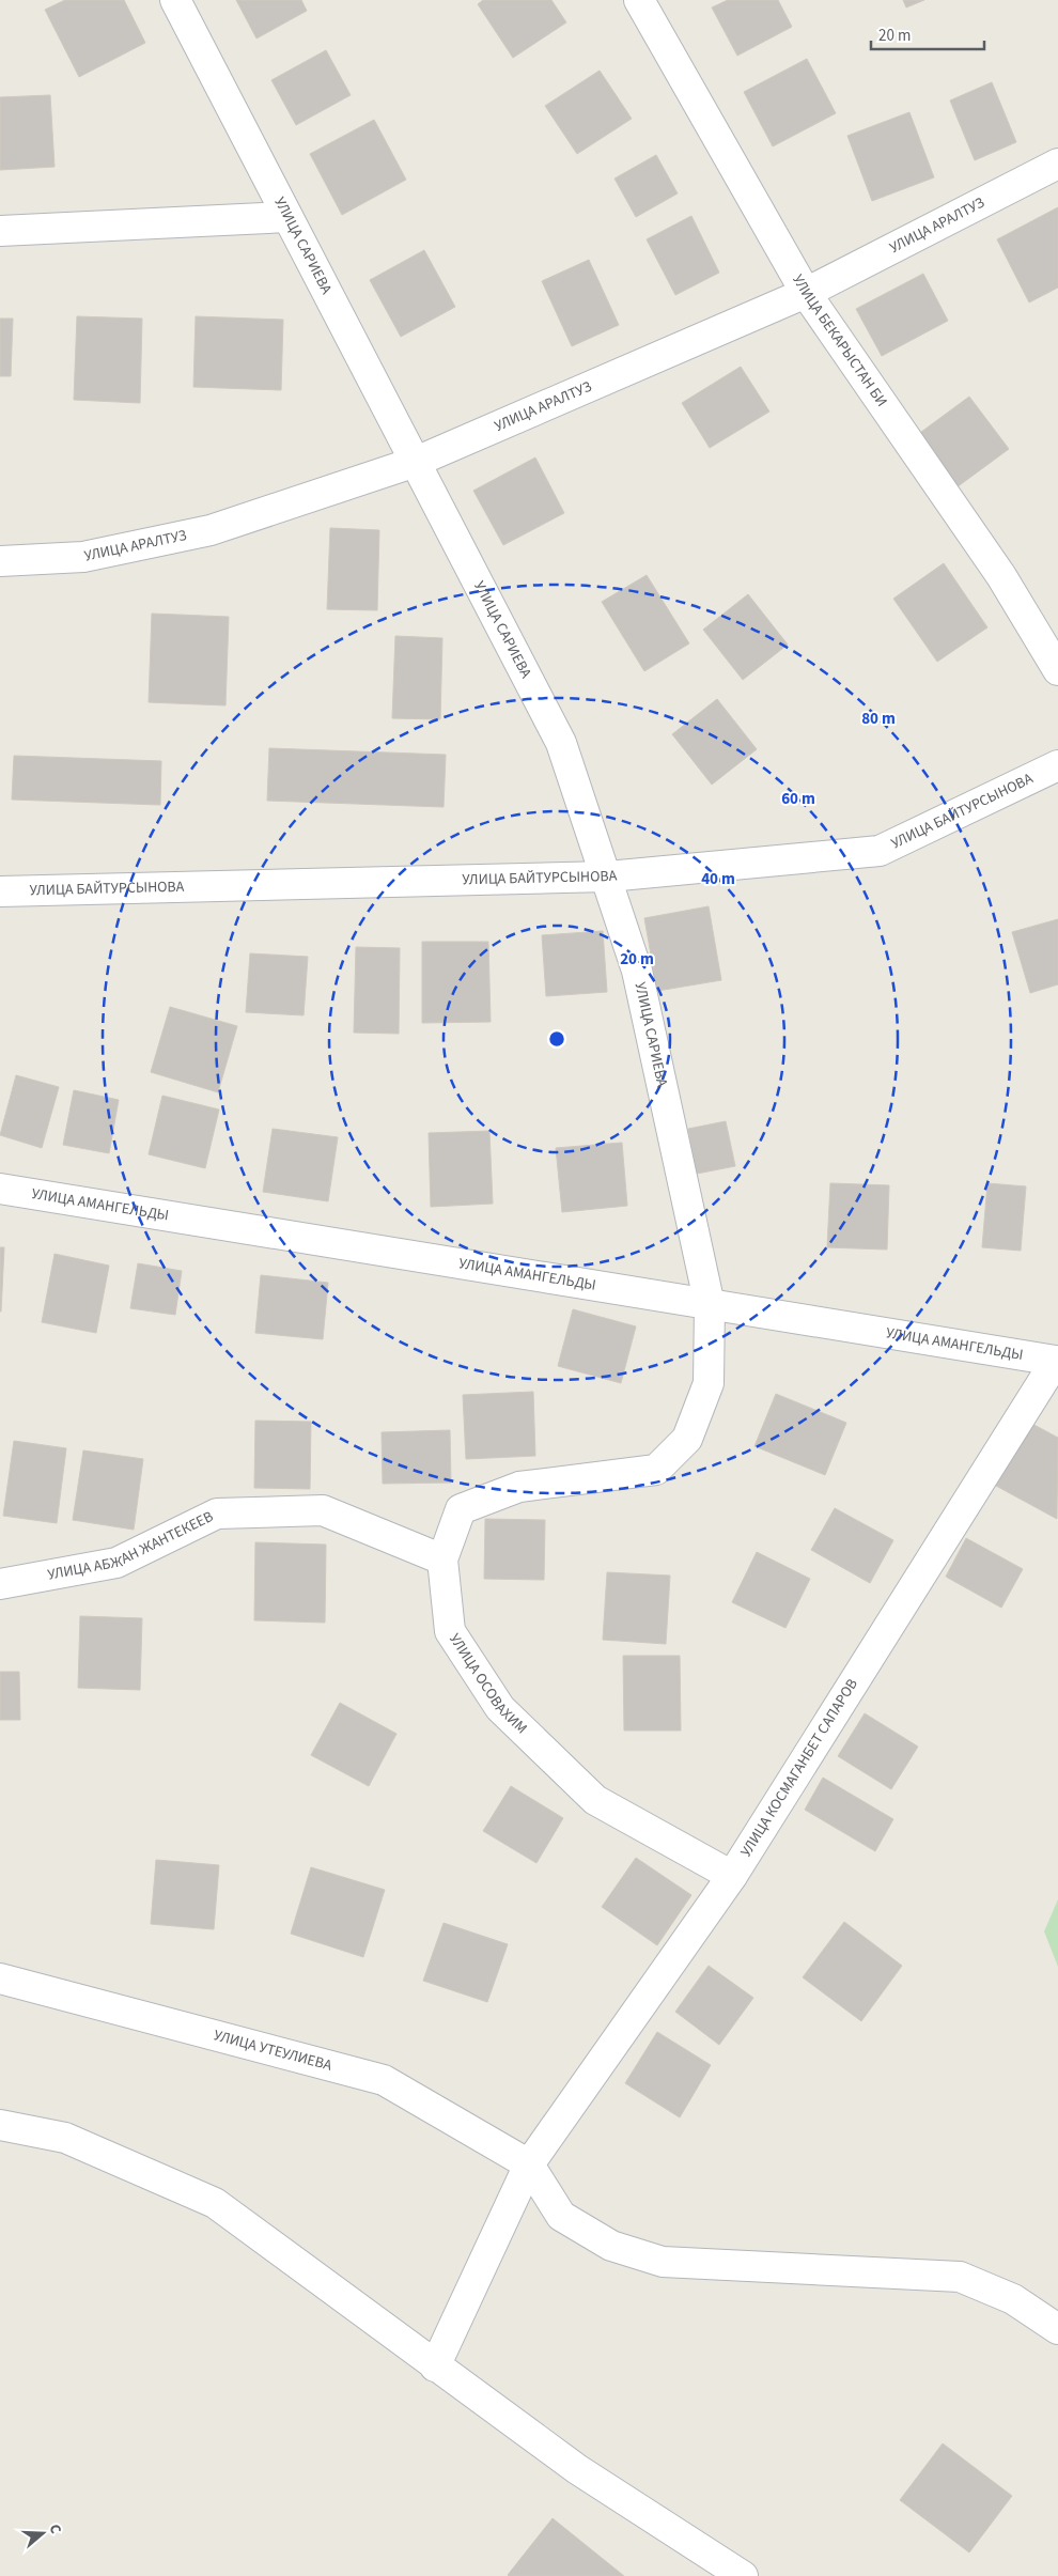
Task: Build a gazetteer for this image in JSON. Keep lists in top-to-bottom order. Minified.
{"streets":{"street":["УЛИЦА АРАЛТУЗ","УЛИЦА САРИЕВА","УЛИЦА БЕКАРЫСТАН БИ","УЛИЦА БАЙТУРСЫНОВА","УЛИЦА АМАНГЕЛЬДЫ","УЛИЦА АБЖАН ЖАНТЕКЕЕВ","УЛИЦА ОСОВАХИМ","УЛИЦА КОСМАГАНБЕТ САПАРОВ","УЛИЦА УТЕУЛИЕВА"]},"crossings":[["УЛИЦА АРАЛТУЗ","УЛИЦА САРИЕВА"],["УЛИЦА АРАЛТУЗ","УЛИЦА БЕКАРЫСТАН БИ"],["УЛИЦА САРИЕВА","УЛИЦА БАЙТУРСЫНОВА"],["УЛИЦА САРИЕВА","УЛИЦА АМАНГЕЛЬДЫ"],["УЛИЦА САРИЕВА","УЛИЦА ОСОВАХИМ"],["УЛИЦА АМАНГЕЛЬДЫ","УЛИЦА ОСОВАХИМ"],["УЛИЦА АМАНГЕЛЬДЫ","УЛИЦА КОСМАГАНБЕТ САПАРОВ"],["УЛИЦА АБЖАН ЖАНТЕКЕЕВ","УЛИЦА ОСОВАХИМ"],["УЛИЦА ОСОВАХИМ","УЛИЦА КОСМАГАНБЕТ САПАРОВ"],["УЛИЦА КОСМАГАНБЕТ САПАРОВ","УЛИЦА УТЕУЛИЕВА"]],"scale_bar":"20 m","north":"right","rings":["80 m","60 m","40 m","20 m"]}
